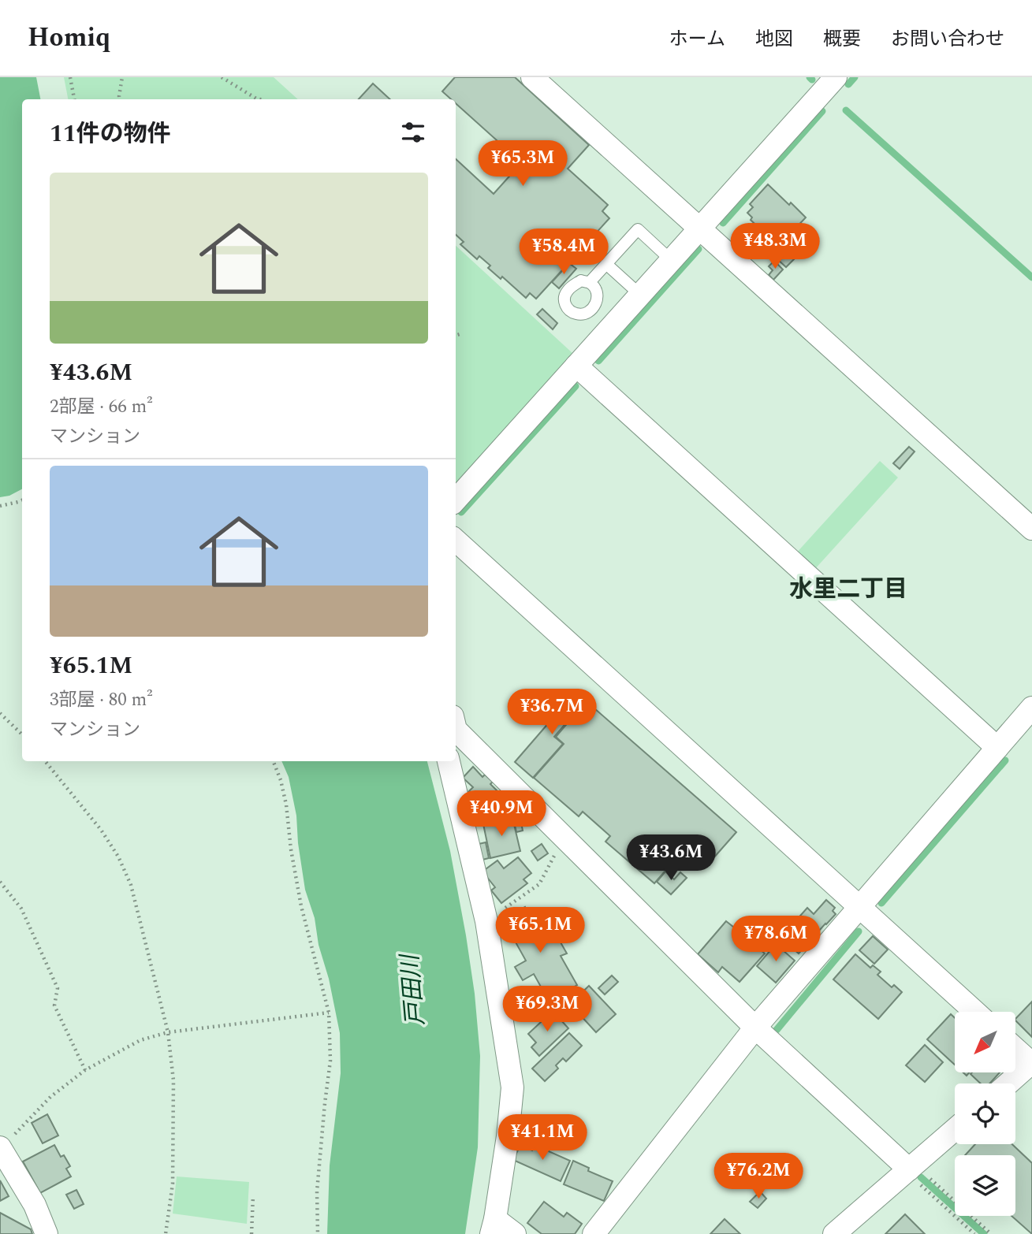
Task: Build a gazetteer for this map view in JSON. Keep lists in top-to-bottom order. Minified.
{"districts":["水里二丁目"],"water":["戸田川"],"north":"bottom left","page":{"header":"Homiq","nav":["ホーム","地図","概要","お問い合わせ"],"heading":"11件の物件","price":["¥65.3M","¥48.3M","¥58.4M","¥36.7M","¥40.9M","¥43.6M","¥65.1M","¥78.6M","¥69.3M","¥41.1M","¥76.2M"],"list":[{"name":"¥43.6M","note":"2部屋 · 66 m² · マンション"},{"name":"¥65.1M","note":"3部屋 · 80 m² · マンション"}]}}
